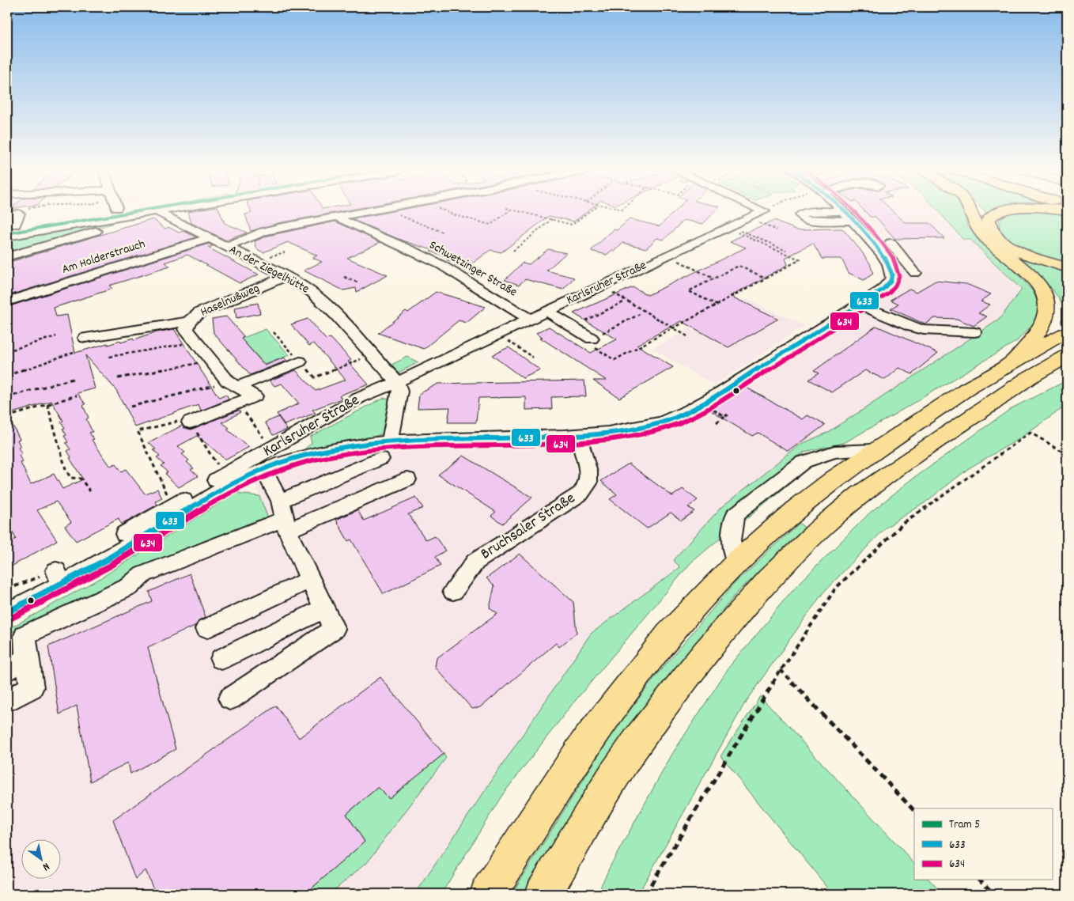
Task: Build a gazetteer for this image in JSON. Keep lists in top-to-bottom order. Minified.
{"streets":{"street":["Am Holderstrauch","Schwetzinger Straße","An der Ziegelhütte","Karlsruher Straße","Haselnußweg","Bruchsaler Straße"]},"crossings":[["Am Holderstrauch","An der Ziegelhütte"],["Schwetzinger Straße","Karlsruher Straße"],["An der Ziegelhütte","Karlsruher Straße"],["An der Ziegelhütte","Haselnußweg"]],"lines":["tram line 5","transit line 633","transit line 634"],"legend":["Tram 5","633","634"],"north":"bottom right"}
